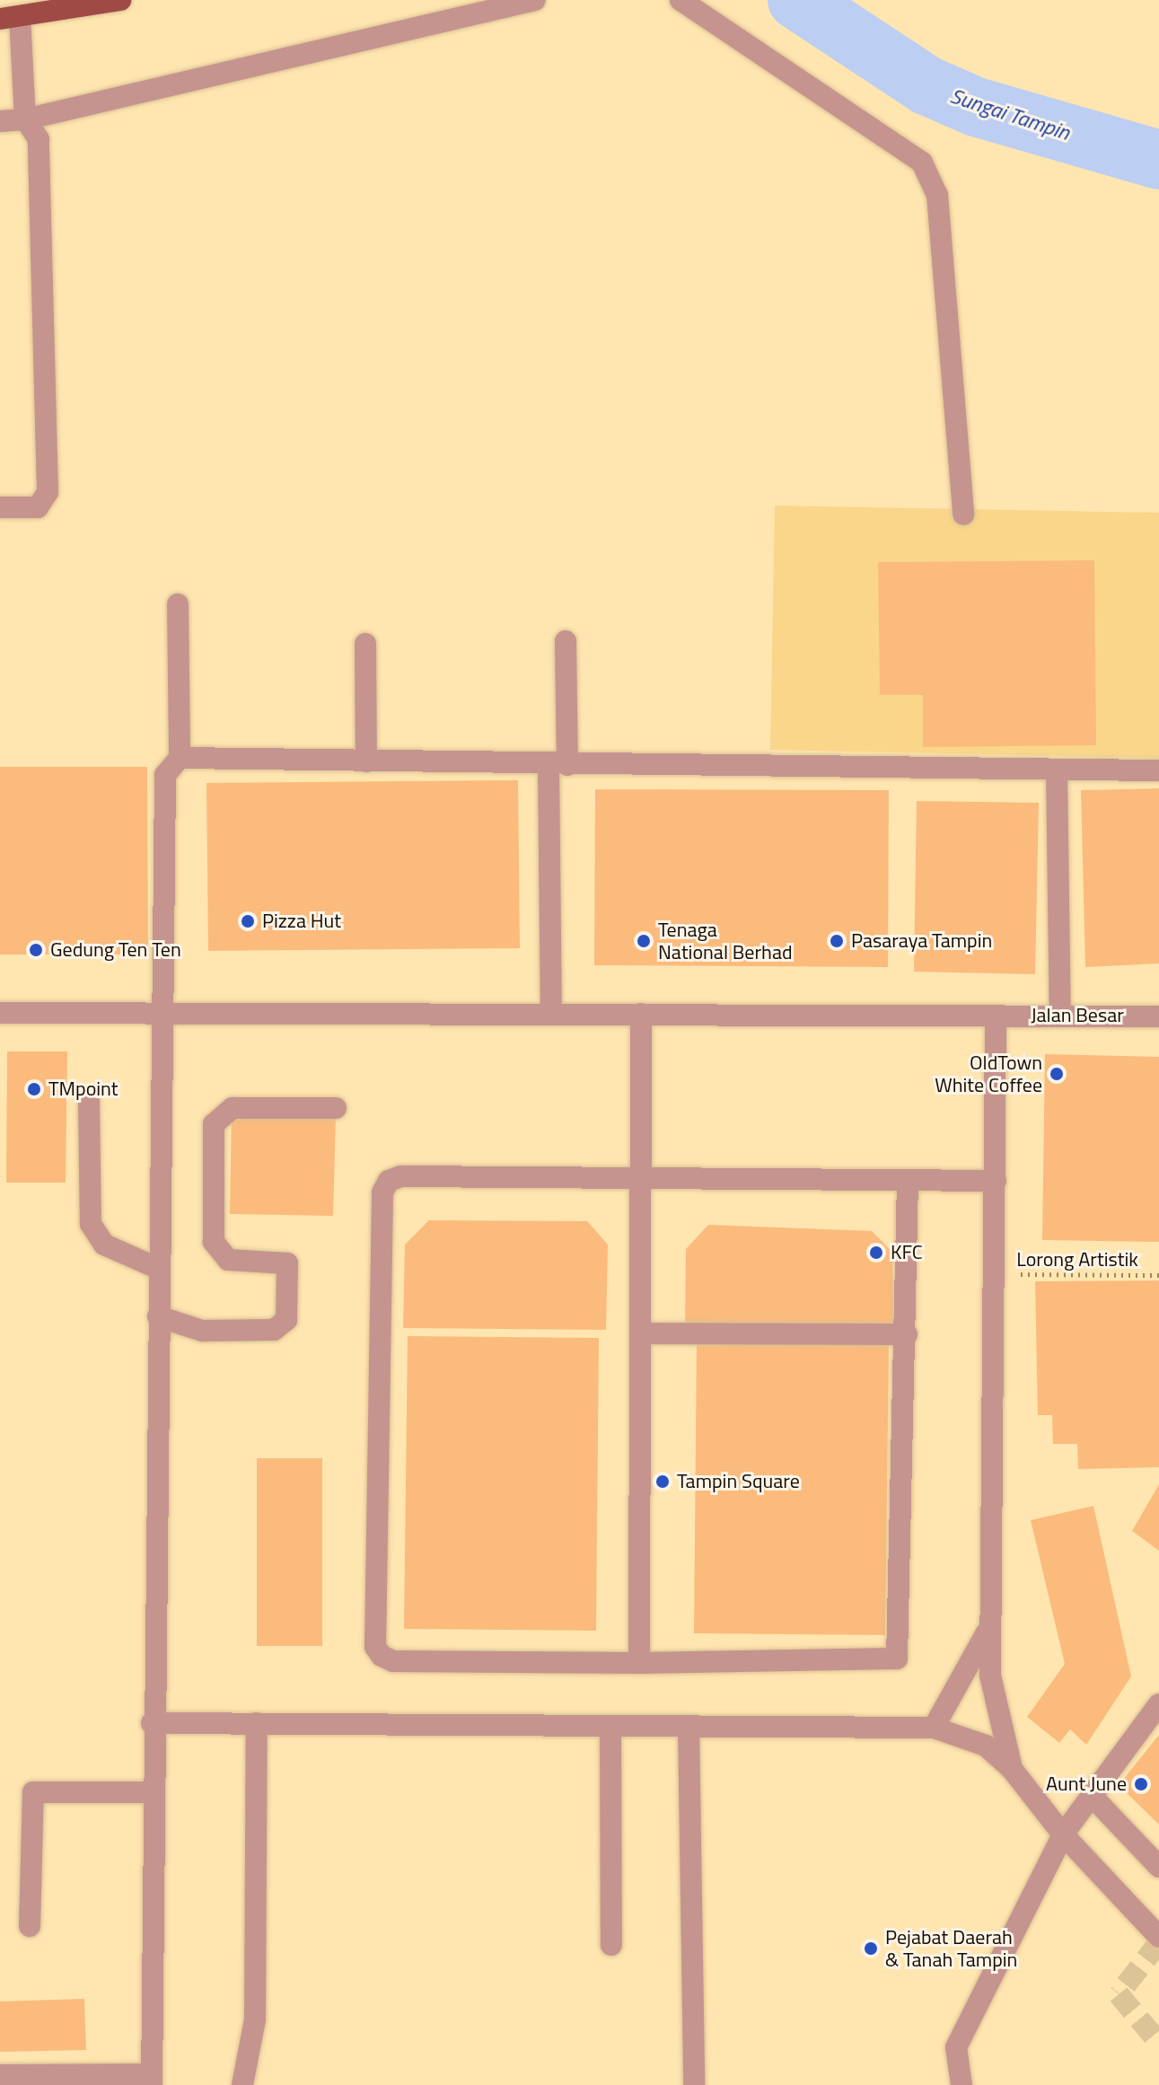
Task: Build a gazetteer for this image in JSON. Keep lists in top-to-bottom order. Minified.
{"streets":{"street":["Jalan Besar"],"path":["Lorong Artistik"]},"water":["Sungai Tampin"],"places":["Pizza Hut","Tenaga National Berhad","Pasaraya Tampin","Gedung Ten Ten","OldTown White Coffee","TMpoint","KFC","Tampin Square","Aunt June","Pejabat Daerah & Tanah Tampin"]}
